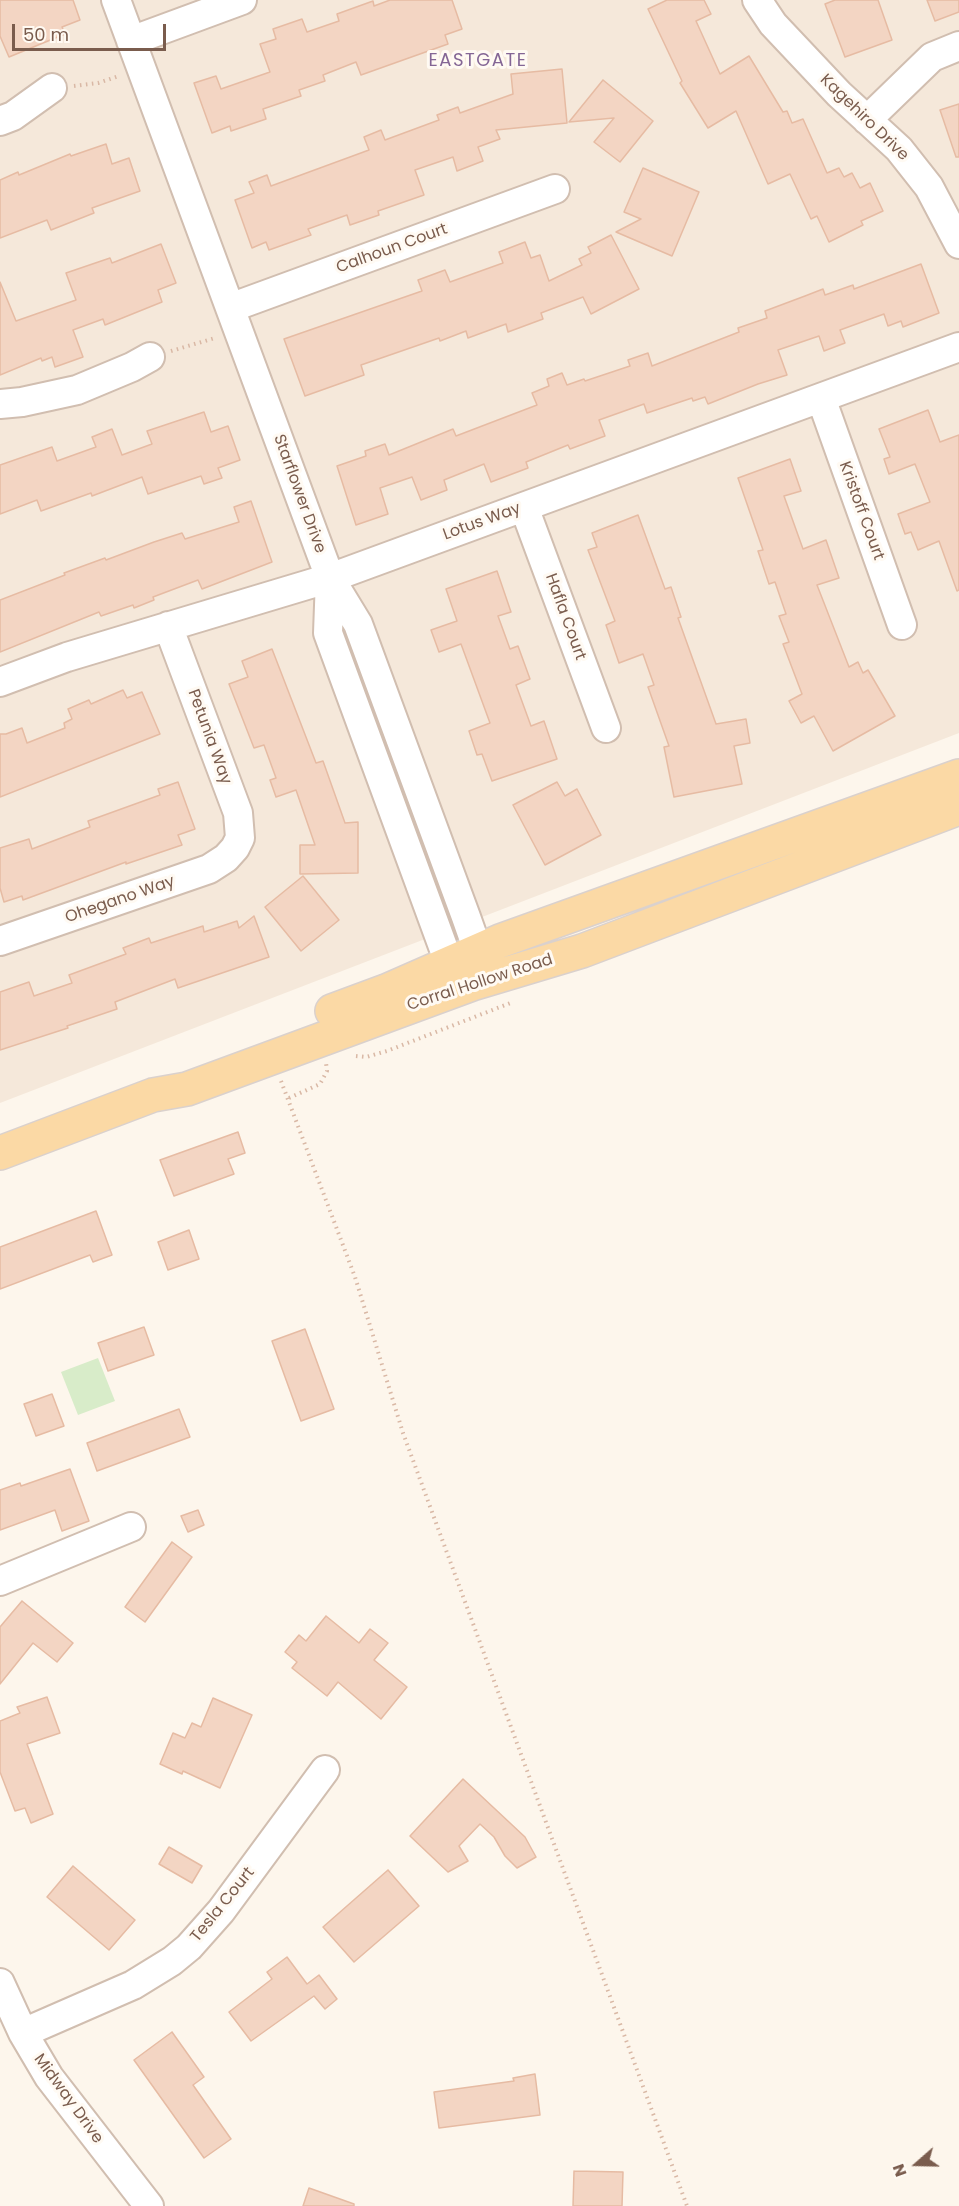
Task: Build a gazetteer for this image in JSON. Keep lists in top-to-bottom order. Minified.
{"streets":{"main road":["Corral Hollow Road"],"street":["Kagehiro Drive","Calhoun Court","Starflower Drive","Kristoff Court","Lotus Way","Hafla Court","Petunia Way","Ohegano Way","Tesla Court","Midway Drive"]},"crossings":[["Calhoun Court","Starflower Drive"],["Starflower Drive","Lotus Way"],["Starflower Drive","Corral Hollow Road"],["Kristoff Court","Lotus Way"],["Lotus Way","Hafla Court"],["Lotus Way","Petunia Way"],["Petunia Way","Ohegano Way"],["Tesla Court","Midway Drive"]],"districts":["EASTGATE"],"scale_bar":"50 m","north":"left"}
